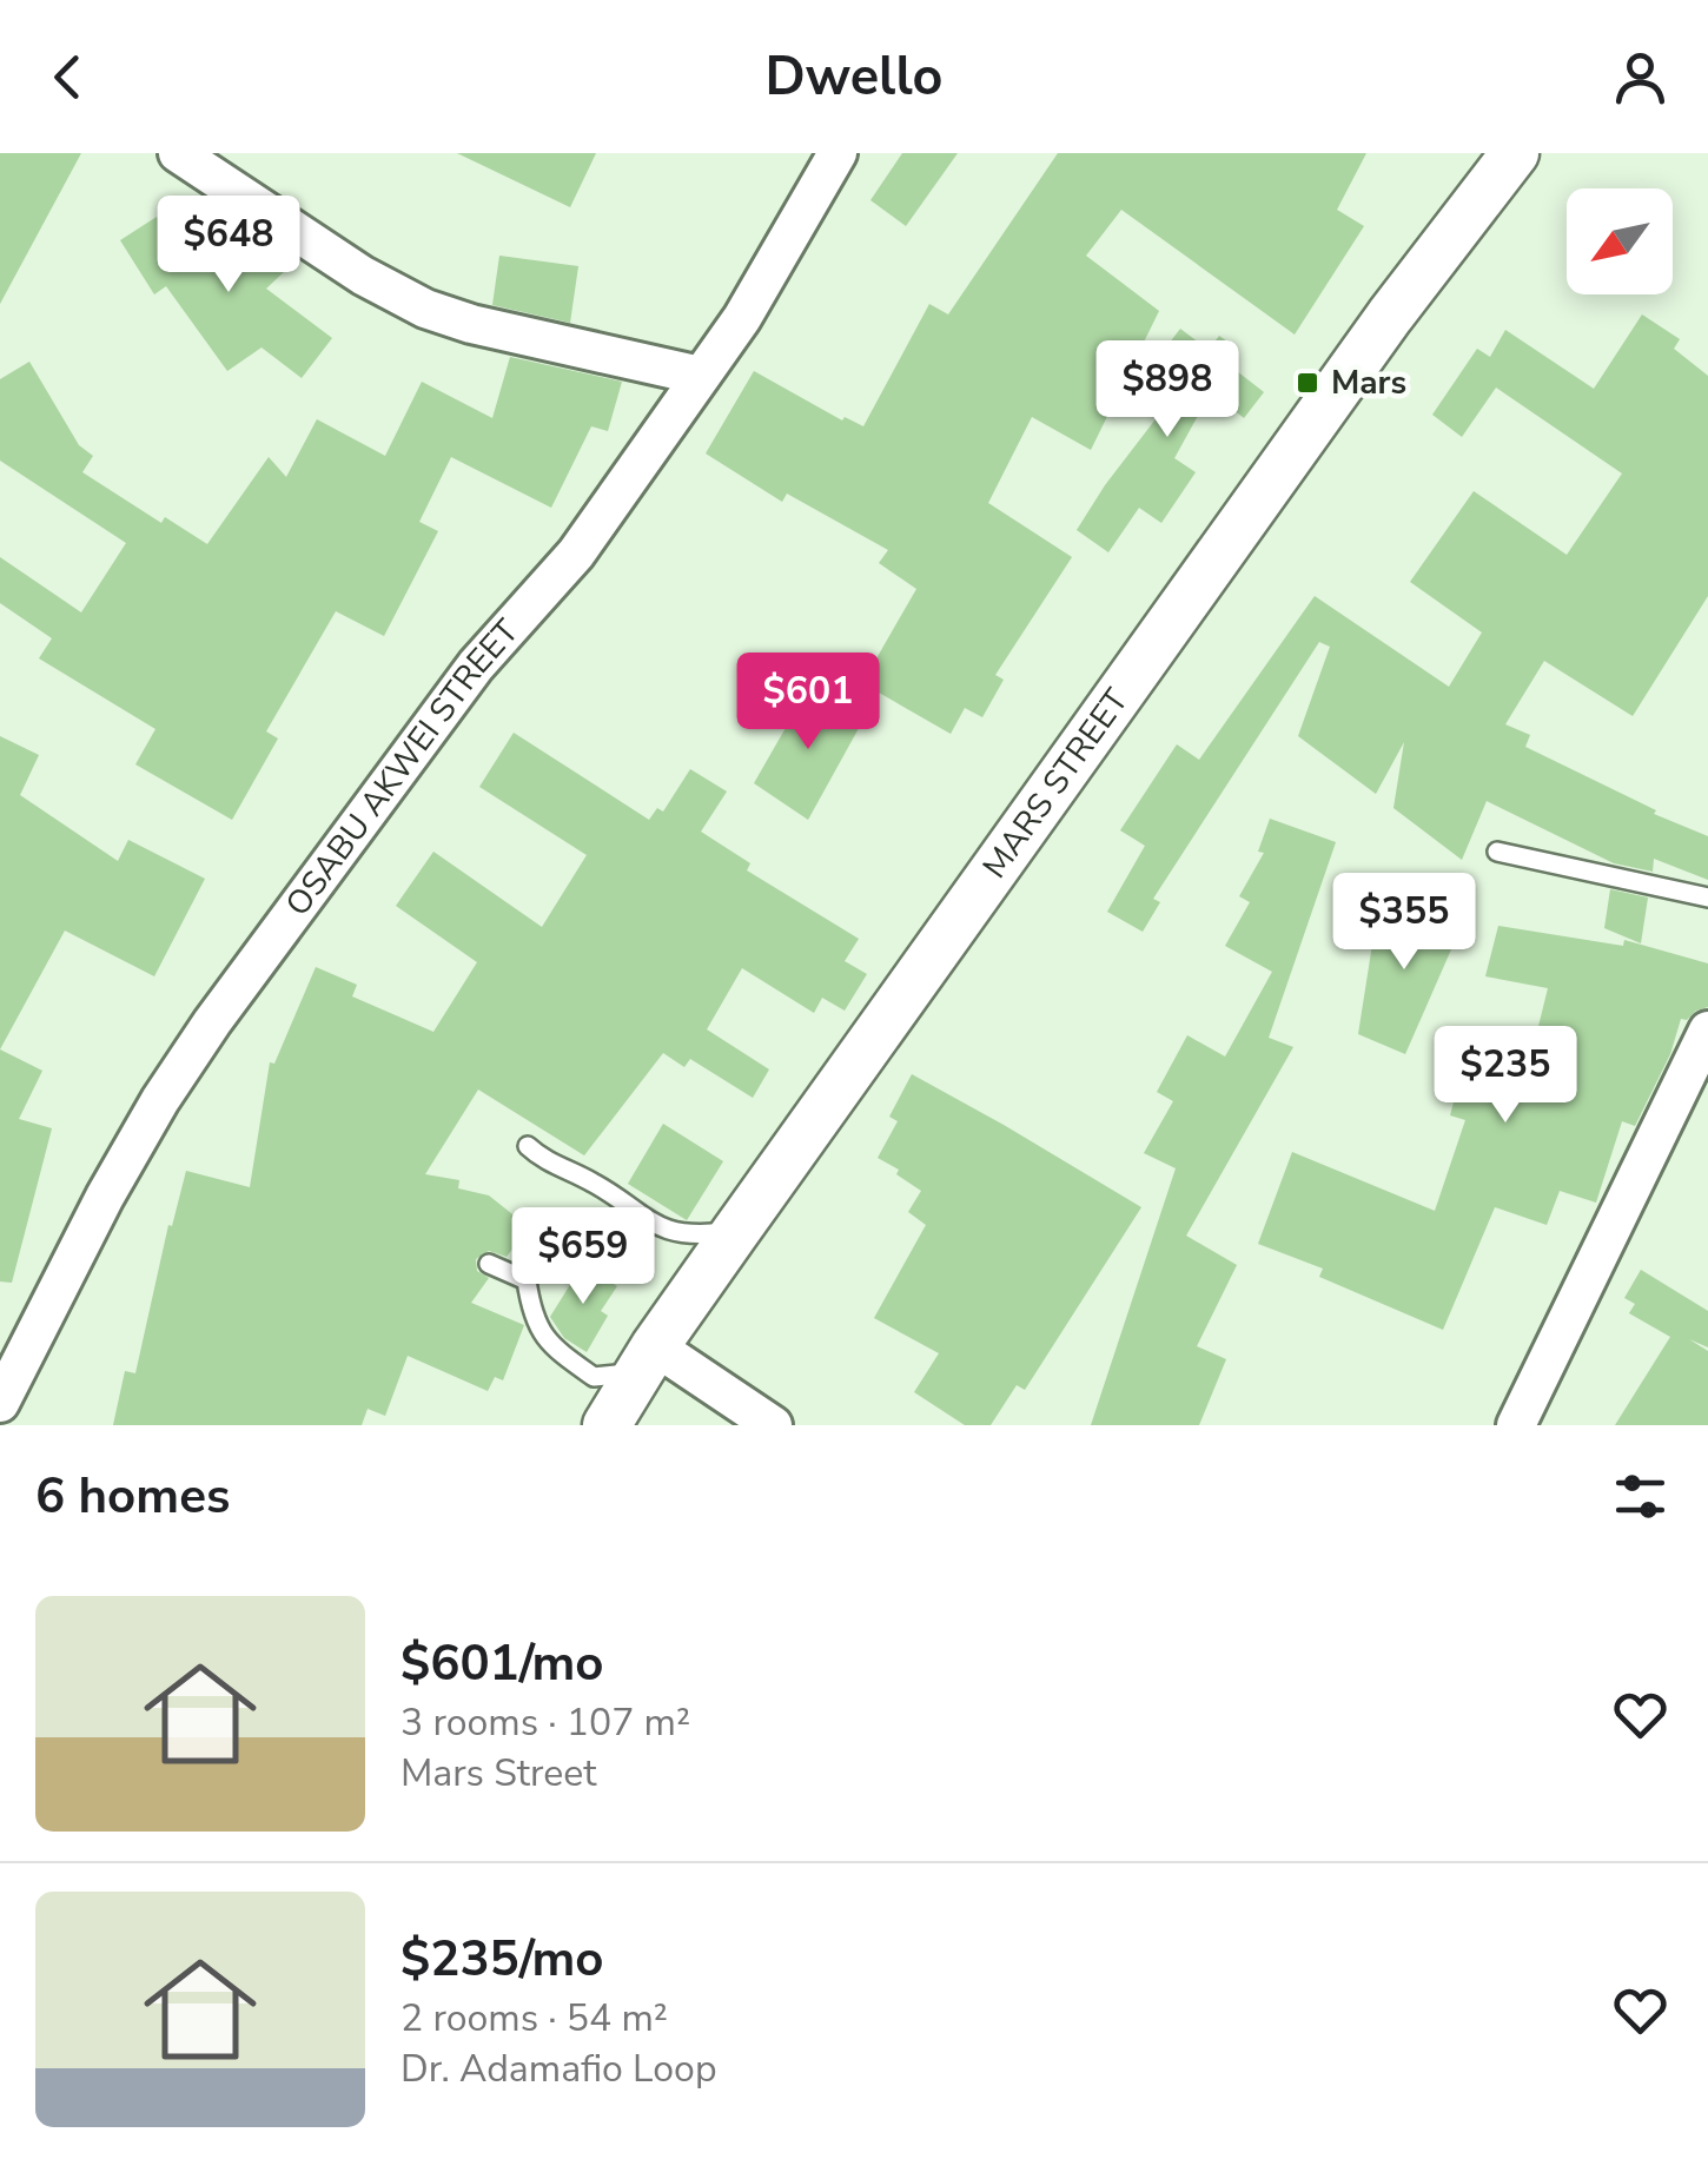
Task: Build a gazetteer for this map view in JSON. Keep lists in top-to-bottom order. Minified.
{"streets":{"street":["OSABU AKWEI STREET","MARS STREET"]},"places":{"transit":["Mars"]},"north":"bottom left","page":{"header":"Dwello","price":["$648","$898","$601","$355","$235","$659"],"heading":"6 homes","list":[{"name":"$601/mo","note":"3 rooms · 107 m² · Mars Street"},{"name":"$235/mo","note":"2 rooms · 54 m² · Dr. Adamafio Loop"}]}}
